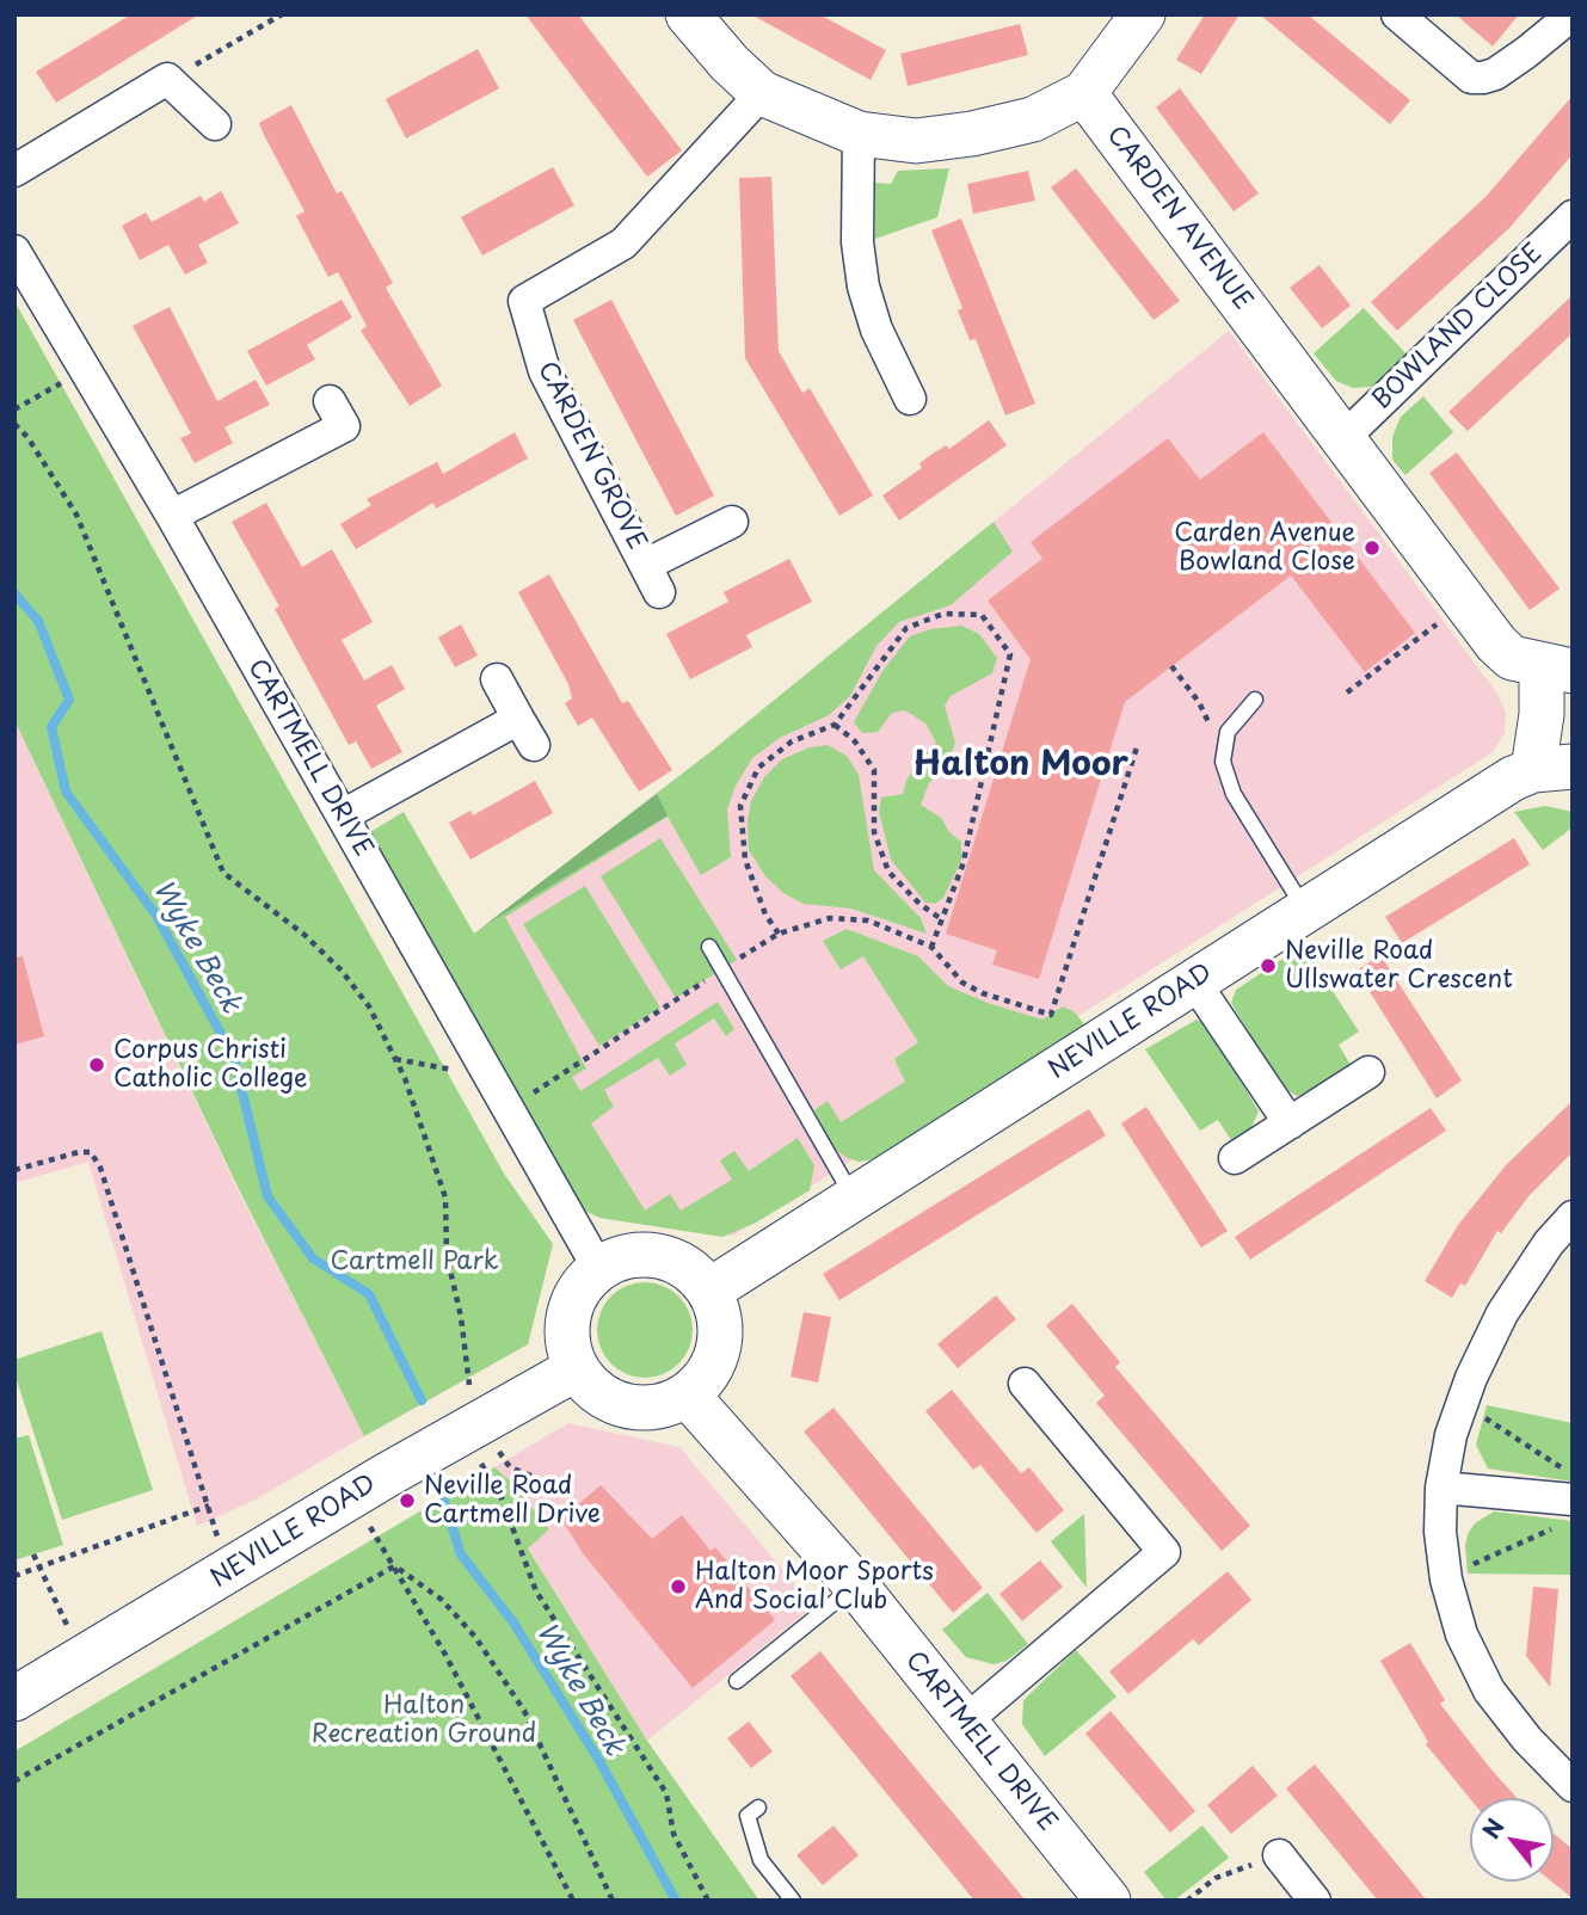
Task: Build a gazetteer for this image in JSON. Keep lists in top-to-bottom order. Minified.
{"streets":{"street":["CARDEN AVENUE","BOWLAND CLOSE","CARDEN GROVE","CARTMELL DRIVE","NEVILLE ROAD"]},"crossings":[["CARDEN AVENUE","BOWLAND CLOSE"],["CARTMELL DRIVE","NEVILLE ROAD"]],"districts":["Halton Moor"],"water":["Wyke Beck"],"parks":["Cartmell Park","Halton Recreation Ground"],"places":["Carden Avenue Bowland Close","Neville Road Ullswater Crescent","Corpus Christi Catholic College","Neville Road Cartmell Drive","Halton Moor Sports And Social Club"],"north":"top left"}
